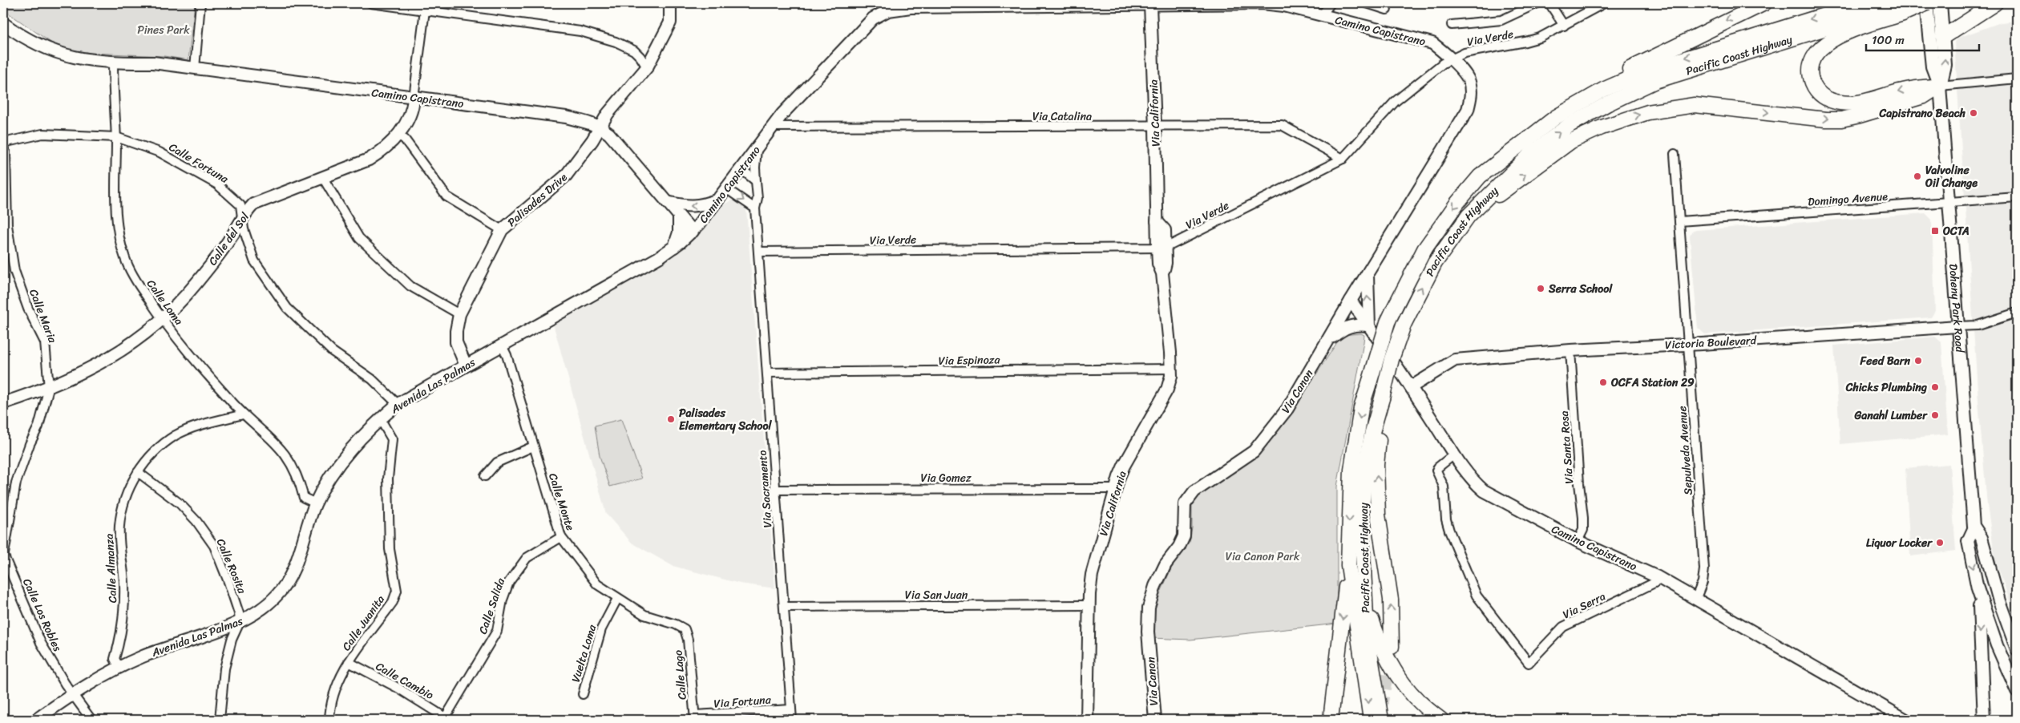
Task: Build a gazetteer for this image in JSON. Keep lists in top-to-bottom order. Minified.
{"streets":{"highway":["Pacific Coast Highway"],"main road":["Camino Capistrano","Via California","Palisades Drive","Calle del Sol","Doheny Park Road","Victoria Boulevard","Avenida Las Palmas","Via Canon"],"street":["Via Verde","Via Catalina","Calle Fortuna","Domingo Avenue","Calle Loma","Calle Maria","Via Espinoza","Via Santa Rosa","Sepulveda Avenue","Via Gomez","Via Sacramento","Calle Monte","Calle Rosita","Calle Almanza","Via San Juan","Via Serra","Calle Salida","Calle Los Robles","Calle Juanita","Vuelta Loma","Calle Lago","Calle Cambio","Via Fortuna"]},"crossings":[["Camino Capistrano","Via Verde"],["Camino Capistrano","Via California"],["Camino Capistrano","Via Catalina"],["Camino Capistrano","Palisades Drive"],["Camino Capistrano","Calle del Sol"],["Camino Capistrano","Calle Loma"],["Camino Capistrano","Victoria Boulevard"],["Camino Capistrano","Avenida Las Palmas"],["Camino Capistrano","Via Canon"],["Camino Capistrano","Via Santa Rosa"],["Camino Capistrano","Sepulveda Avenue"],["Camino Capistrano","Via Sacramento"],["Camino Capistrano","Via Serra"],["Via Verde","Via California"],["Via Verde","Via Catalina"],["Via Verde","Via Canon"],["Via Verde","Via Sacramento"],["Via California","Via Catalina"],["Via California","Via Espinoza"],["Via California","Via Gomez"],["Via California","Via San Juan"],["Calle Fortuna","Calle del Sol"],["Calle Fortuna","Calle Loma"],["Calle Fortuna","Avenida Las Palmas"],["Domingo Avenue","Doheny Park Road"],["Domingo Avenue","Sepulveda Avenue"],["Palisades Drive","Avenida Las Palmas"],["Calle del Sol","Calle Loma"],["Calle del Sol","Calle Maria"],["Calle Loma","Avenida Las Palmas"],["Calle Loma","Calle Almanza"],["Doheny Park Road","Victoria Boulevard"],["Calle Maria","Calle Los Robles"],["Victoria Boulevard","Via Santa Rosa"],["Victoria Boulevard","Sepulveda Avenue"],["Via Espinoza","Via Sacramento"],["Avenida Las Palmas","Calle Monte"],["Avenida Las Palmas","Calle Rosita"],["Avenida Las Palmas","Calle Almanza"],["Avenida Las Palmas","Calle Los Robles"],["Avenida Las Palmas","Calle Juanita"],["Via Gomez","Via Sacramento"],["Via Sacramento","Via San Juan"],["Via Sacramento","Via Fortuna"],["Calle Monte","Calle Salida"],["Calle Monte","Vuelta Loma"],["Calle Monte","Calle Lago"],["Calle Rosita","Calle Almanza"],["Calle Salida","Calle Cambio"],["Calle Juanita","Calle Cambio"],["Calle Lago","Via Fortuna"]],"parks":["Pines Park","Via Canon Park"],"places":{"other":["Capistrano Beach","Valvoline Oil Change","Serra School","Feed Barn","OCFA Station 29","Chicks Plumbing","Ganahl Lumber","Palisades Elementary School","Liquor Locker"],"transit":["OCTA"]},"scale_bar":"100 m"}
